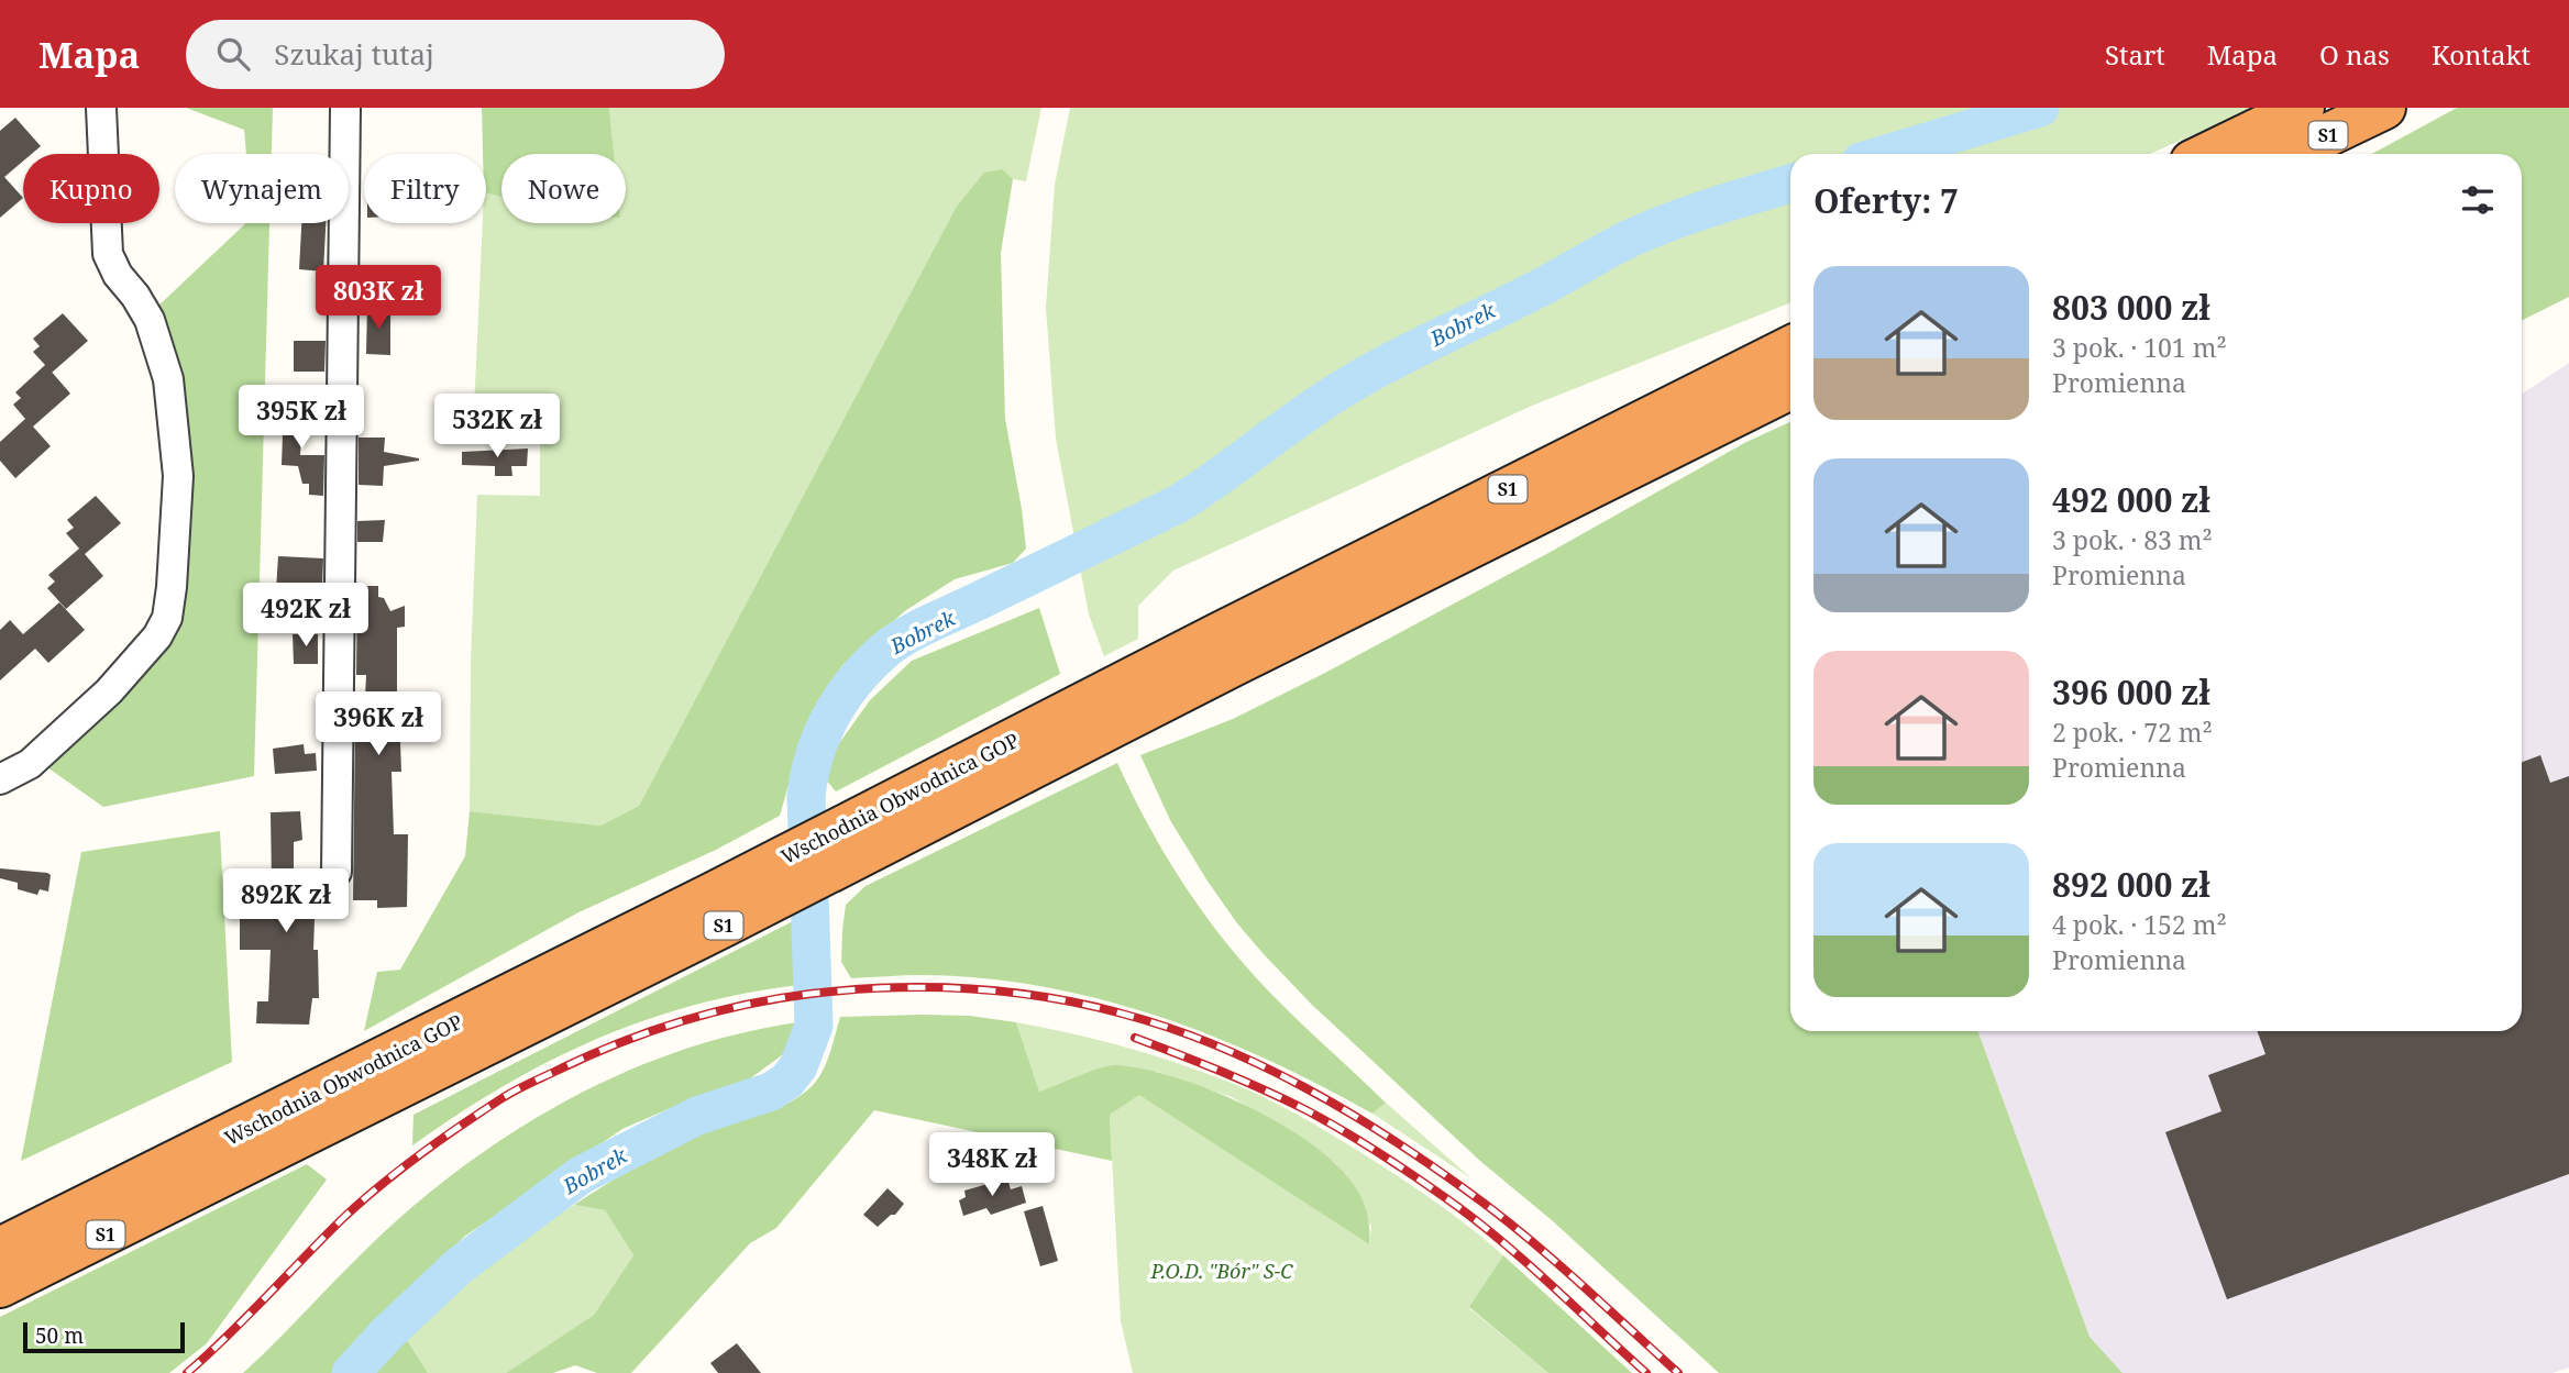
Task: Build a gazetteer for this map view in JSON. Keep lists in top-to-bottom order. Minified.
{"streets":{"highway":["S1","Wschodnia Obwodnica GOP"]},"water":["Bobrek"],"parks":["P.O.D. \"Bór\" S-C"],"scale_bar":"50 m","page":{"header":"Mapa","search":"Szukaj tutaj","nav":["Start","Mapa","O nas","Kontakt"],"chip":["Kupno","Wynajem","Filtry","Nowe"],"heading":"Oferty: 7","list":[{"name":"803 000 zł","note":"3 pok. · 101 m² · Promienna"},{"name":"492 000 zł","note":"3 pok. · 83 m² · Promienna"},{"name":"396 000 zł","note":"2 pok. · 72 m² · Promienna"},{"name":"892 000 zł","note":"4 pok. · 152 m² · Promienna"}],"price":["803K zł","395K zł","532K zł","492K zł","396K zł","892K zł","348K zł"],"scale":"50 m"}}
